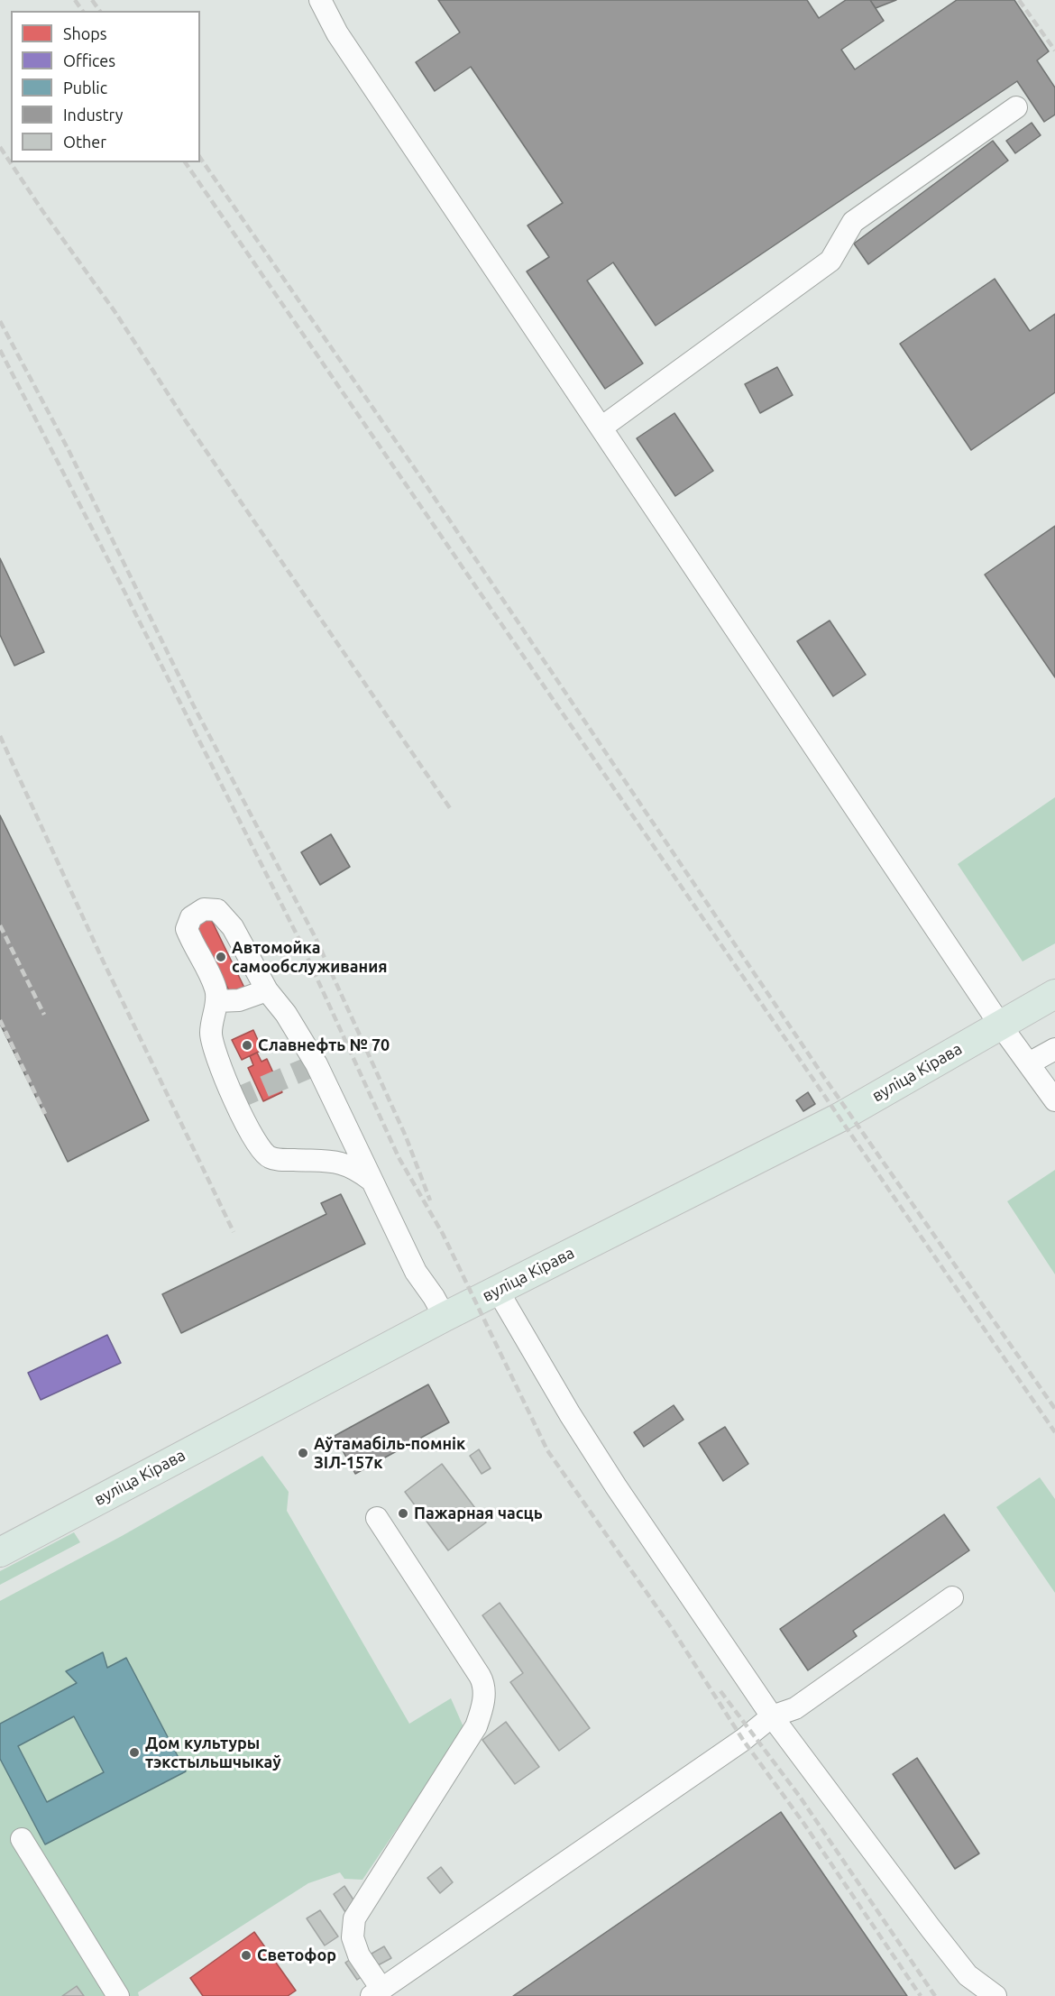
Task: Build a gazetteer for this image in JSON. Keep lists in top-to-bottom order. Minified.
{"streets":{"main road":["вуліца Кірава"]},"places":["Автомойка самообслуживания","Славнефть № 70","Аўтамабіль-помнік ЗІЛ-157к","Пажарная часць","Дом культуры тэкстыльшчыкаў","Светофор"],"legend":["Shops","Offices","Public","Industry","Other"]}
